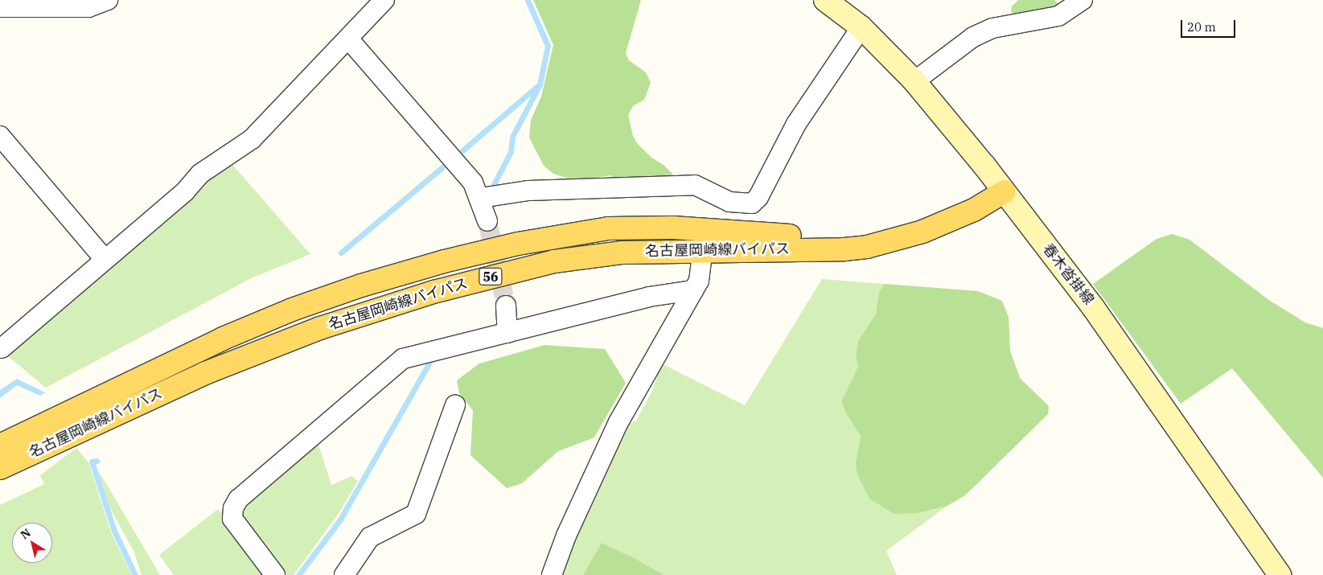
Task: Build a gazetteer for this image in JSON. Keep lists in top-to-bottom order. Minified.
{"streets":{"main road":["名古屋岡崎線バイパス","春木沓掛線","56"]},"crossings":[["名古屋岡崎線バイパス","春木沓掛線"]],"scale_bar":"20 m","north":"top left"}
